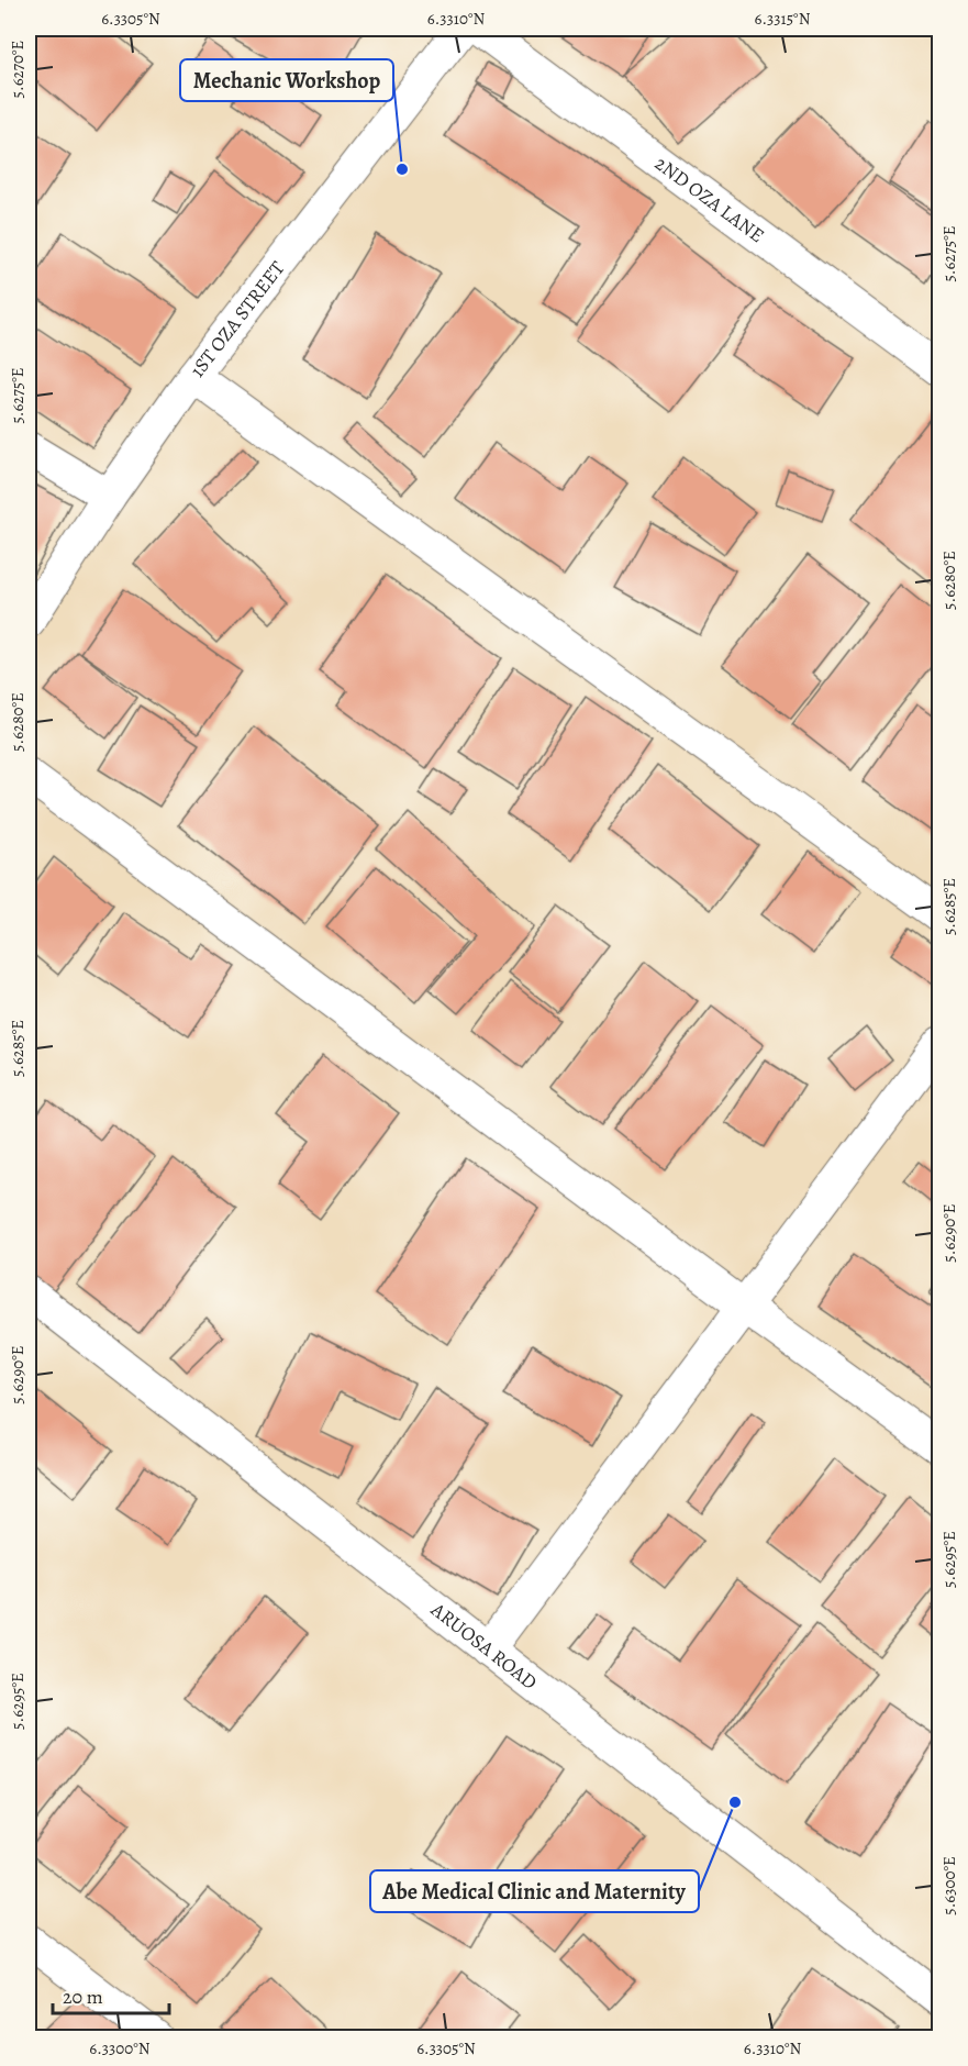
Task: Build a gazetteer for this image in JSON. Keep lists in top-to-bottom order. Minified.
{"streets":{"street":["2ND OZA LANE","1ST OZA STREET","ARUOSA ROAD"]},"places":["Mechanic Workshop","Abe Medical Clinic and Maternity"],"scale_bar":"20 m","coordinates":["6.3305°N","6.3310°N","6.3315°N","5.6270°E","5.6275°E","5.6280°E","5.6285°E","5.6290°E","5.6295°E","5.6300°E","6.3300°N"]}
